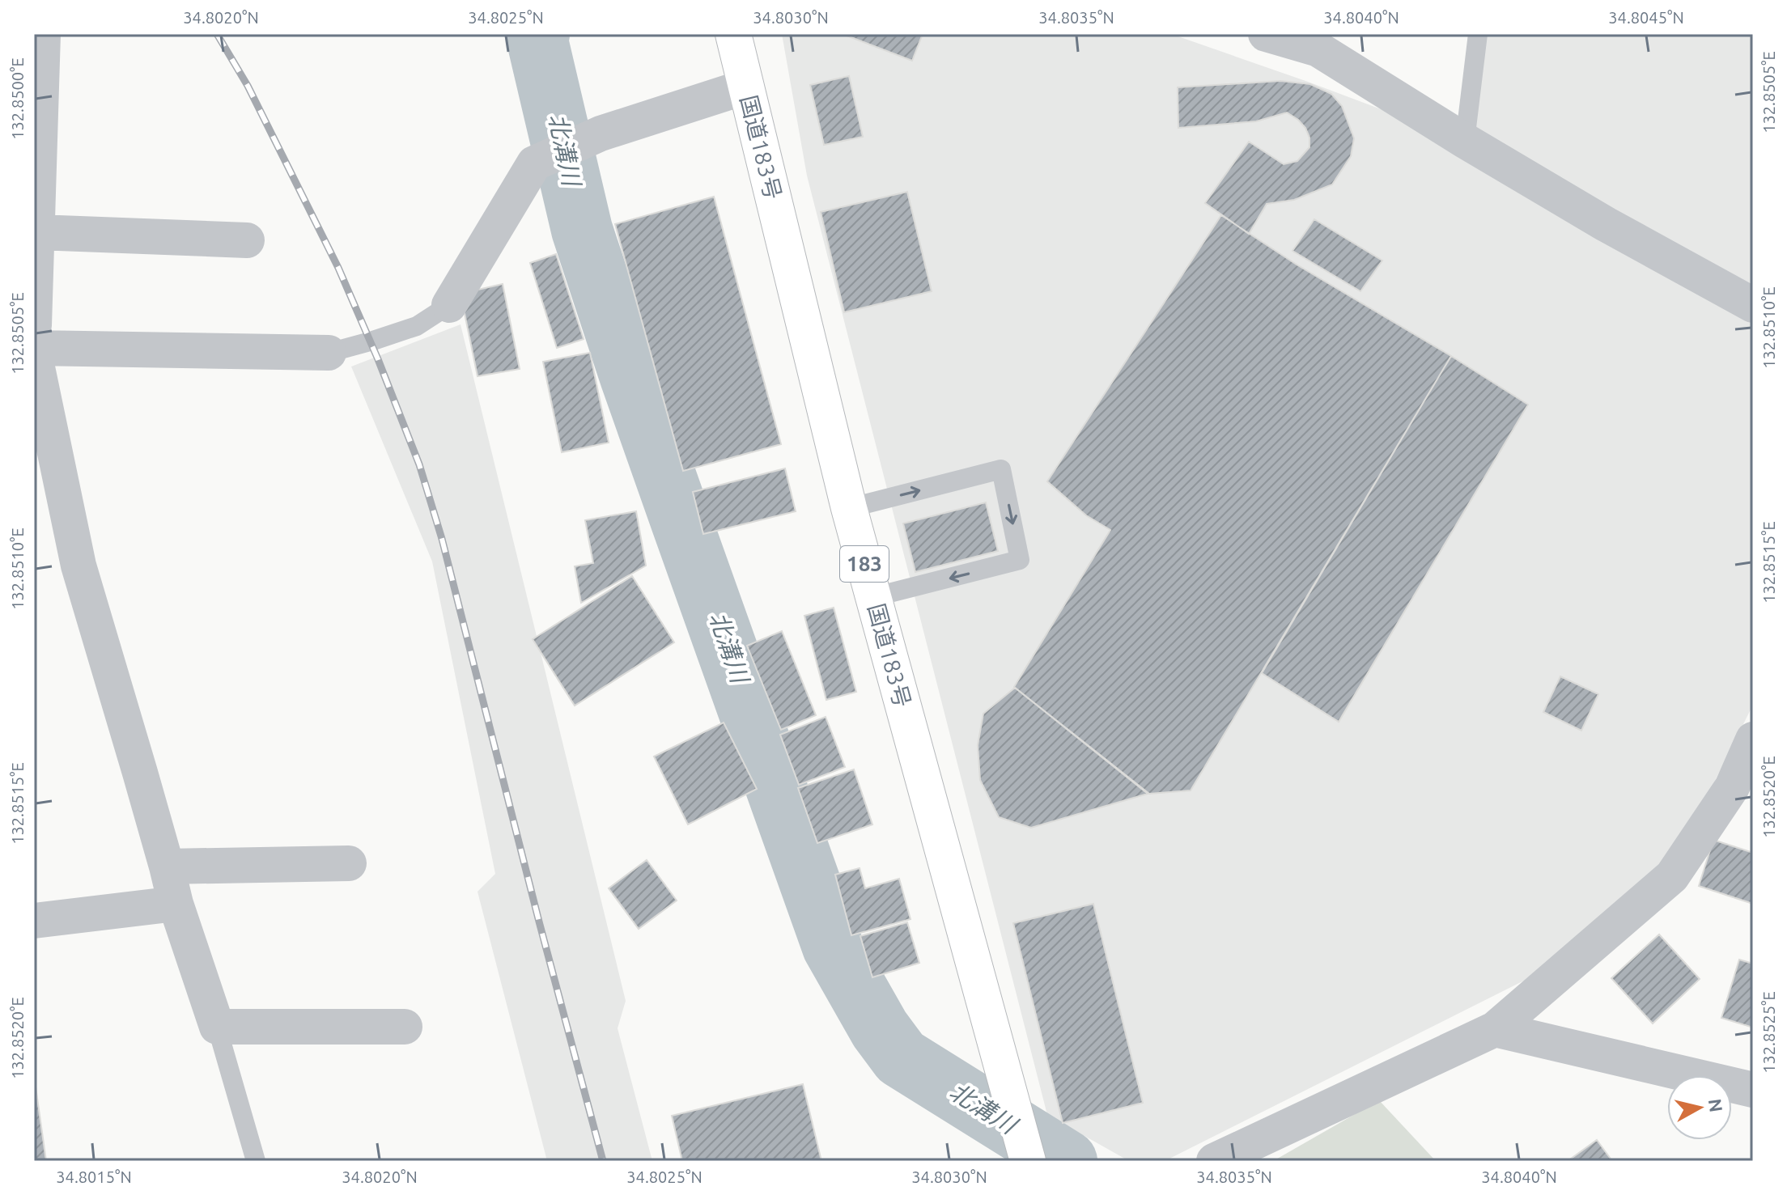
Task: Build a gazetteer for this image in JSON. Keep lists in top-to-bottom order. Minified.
{"streets":{"highway":["国道183号","183"]},"water":["北溝川"],"north":"right","coordinates":["34.8020°N","34.8025°N","34.8030°N","34.8035°N","34.8040°N","34.8045°N","132.8505°E","132.8500°E","132.8510°E","132.8515°E","132.8520°E","132.8525°E","34.8015°N"]}
